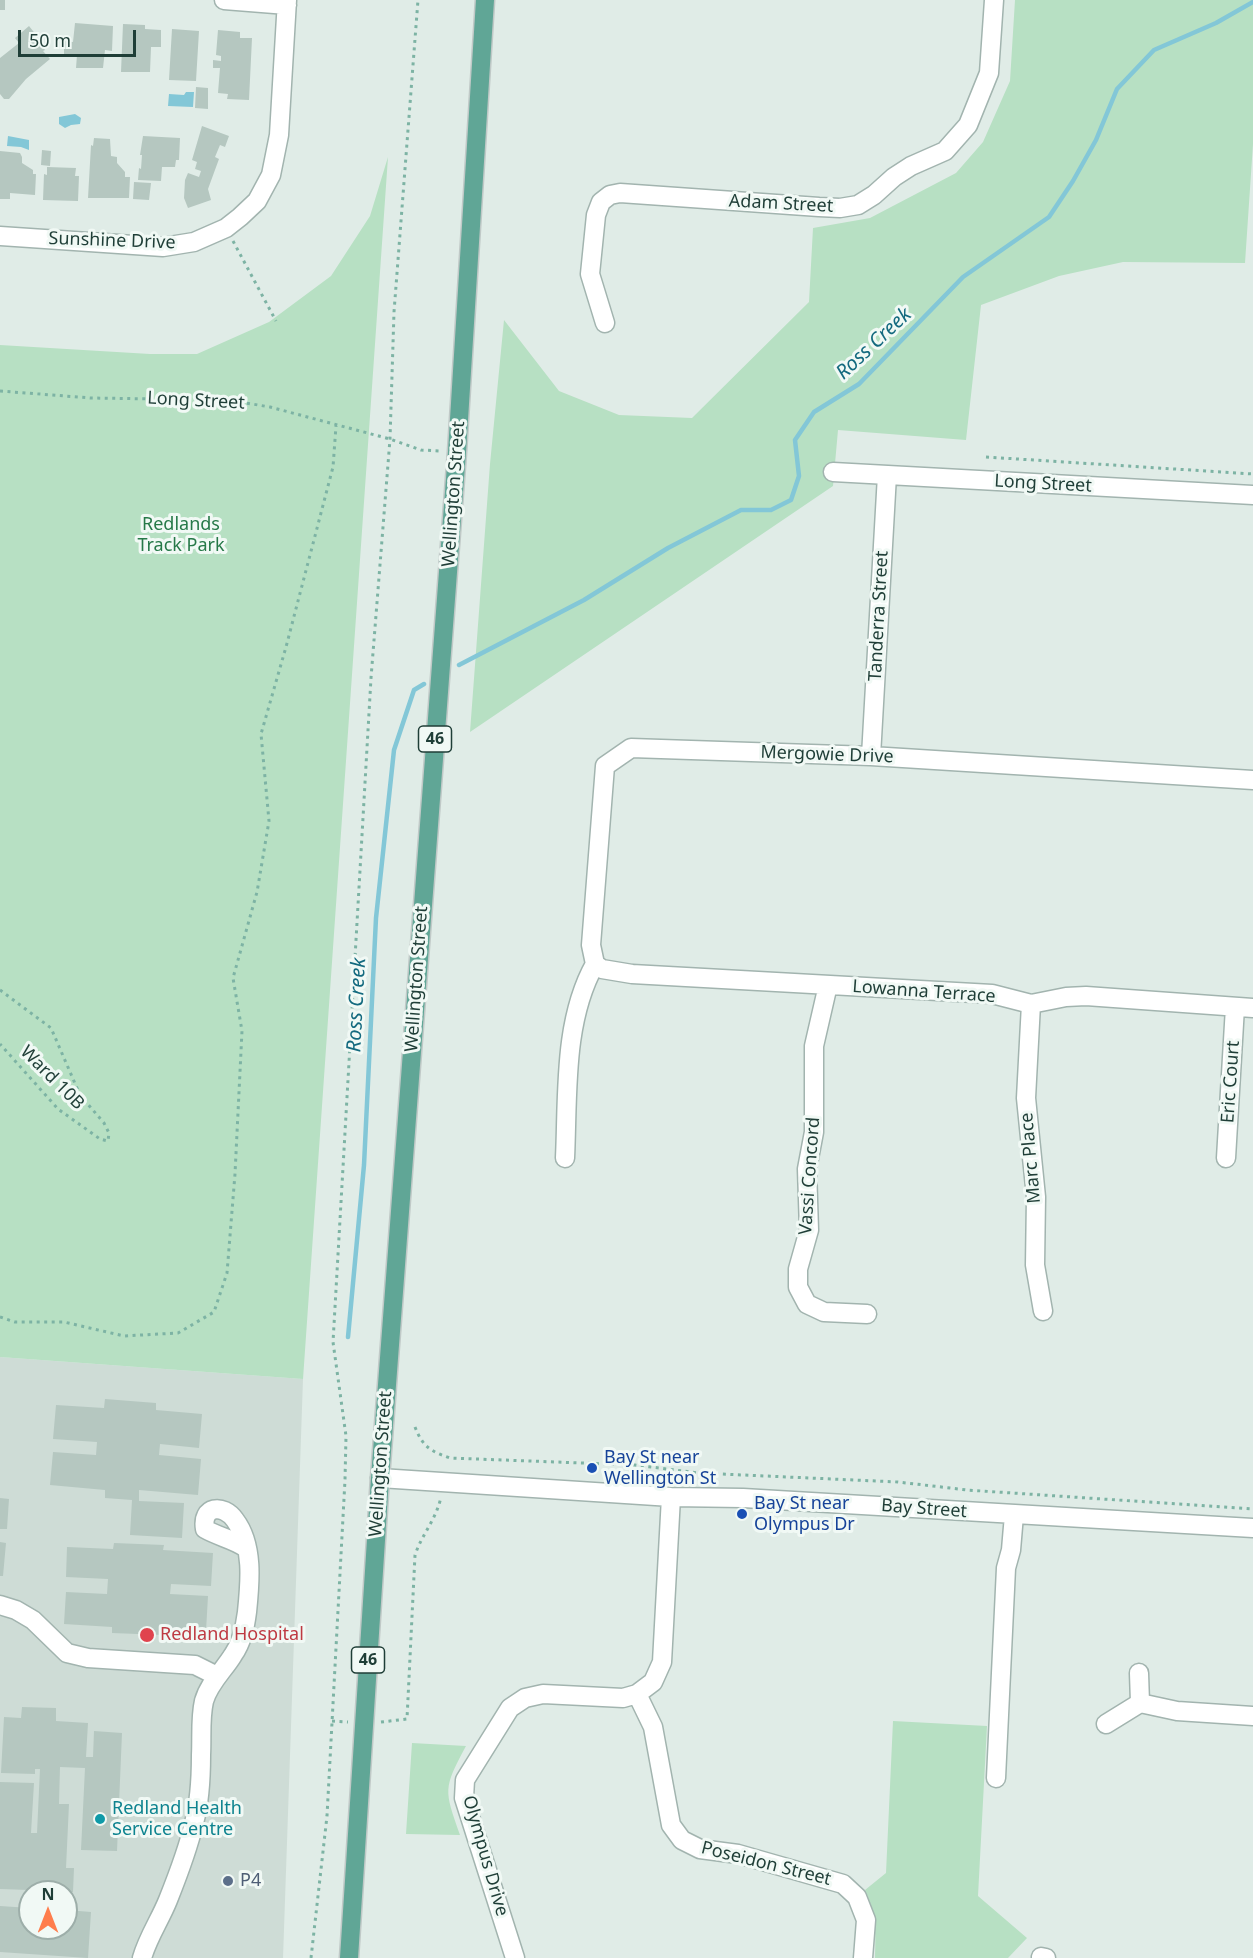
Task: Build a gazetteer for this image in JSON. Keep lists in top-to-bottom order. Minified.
{"streets":{"main road":["Wellington Street","46"],"street":["Adam Street","Sunshine Drive","Long Street","Tanderra Street","Mergowie Drive","Lowanna Terrace","Eric Court","Marc Place","Vassi Concord","Bay Street","Olympus Drive","Poseidon Street"],"path":["Ward 10B"]},"crossings":[["Long Street","Wellington Street"],["Long Street","Tanderra Street"],["Wellington Street","Bay Street"],["Tanderra Street","Mergowie Drive"],["Mergowie Drive","Lowanna Terrace"],["Lowanna Terrace","Eric Court"],["Lowanna Terrace","Marc Place"],["Lowanna Terrace","Vassi Concord"],["Olympus Drive","Poseidon Street"]],"water":["Ross Creek"],"parks":["Redlands Track Park"],"places":["Bay St near Wellington St","Bay St near Olympus Dr","Redland Hospital","Redland Health Service Centre","P4"],"scale_bar":"50 m","north":"top"}
